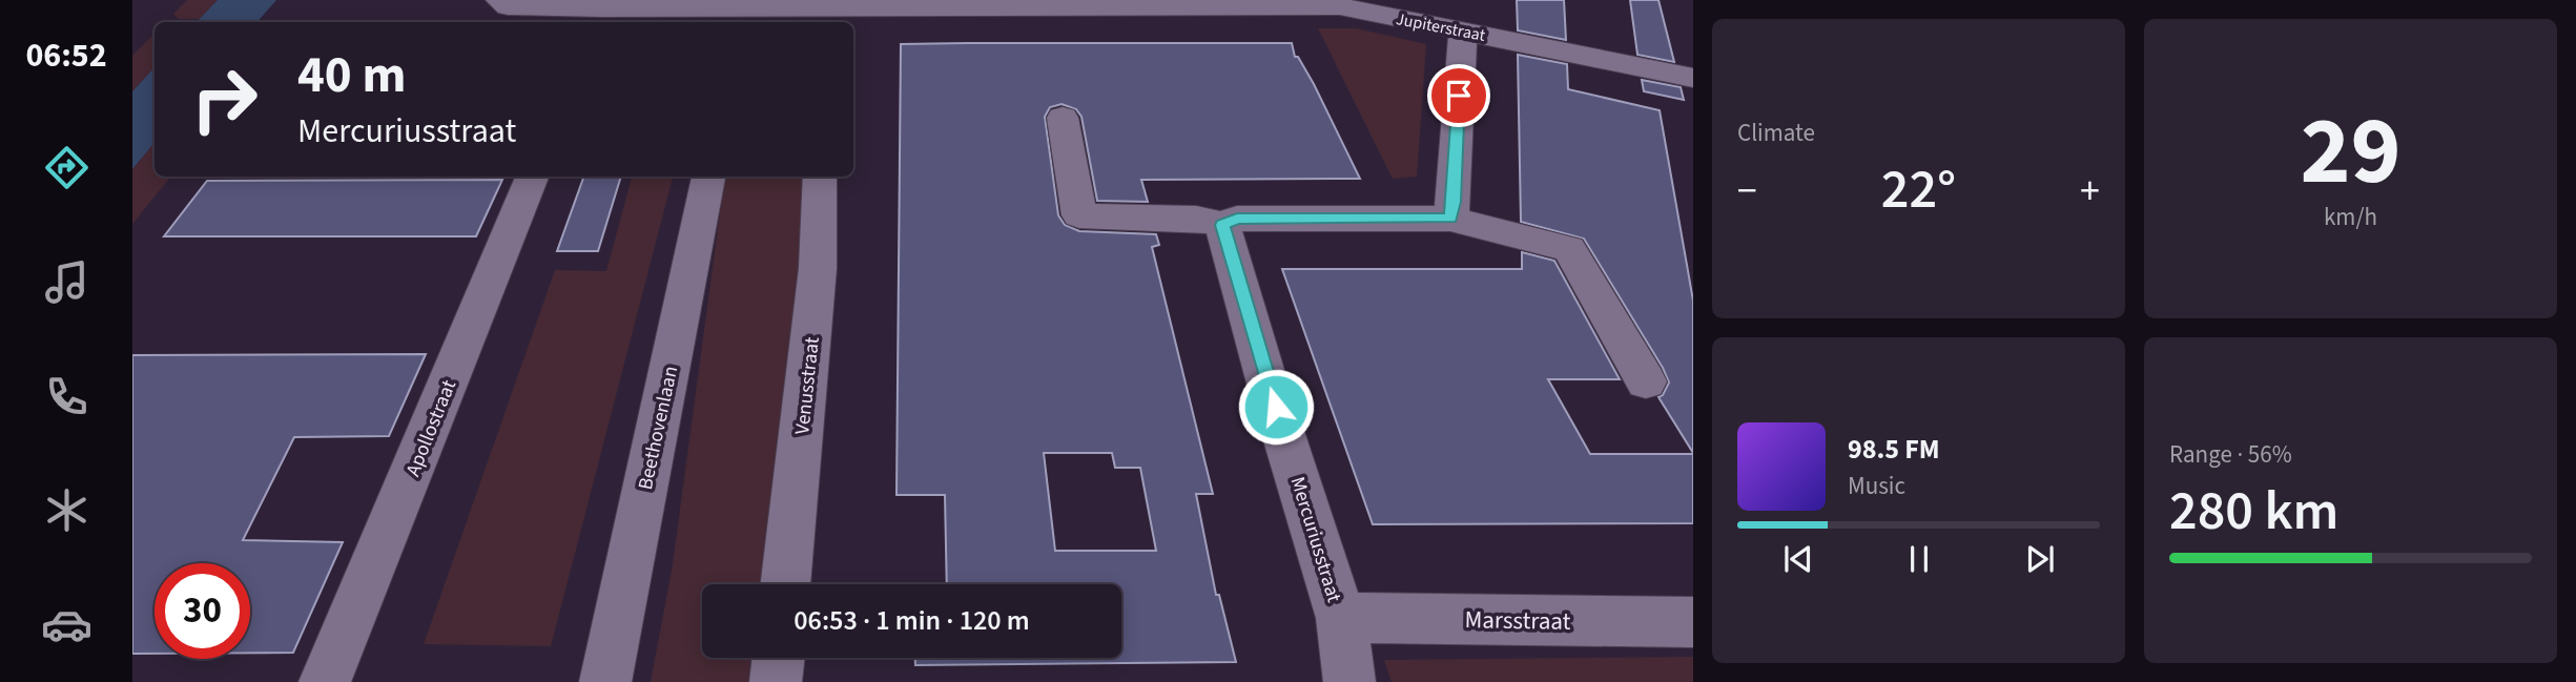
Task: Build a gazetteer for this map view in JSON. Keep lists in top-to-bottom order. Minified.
{"streets":{"street":["Jupiterstraat","Venusstraat","Apollostraat","Beethovenlaan","Mercuriusstraat","Marsstraat"]},"crossings":[["Mercuriusstraat","Marsstraat"]],"page":{"tabs":"06:52","tile":["Climate",["29","km/h"],["Range · 56%","280 km"]],"turn":["40 m","Mercuriusstraat"],"heat":["−","22°","+"],"song":["98.5 FM","Music"],"limit":"30","trip":"06:53 · 1 min · 120 m"}}
